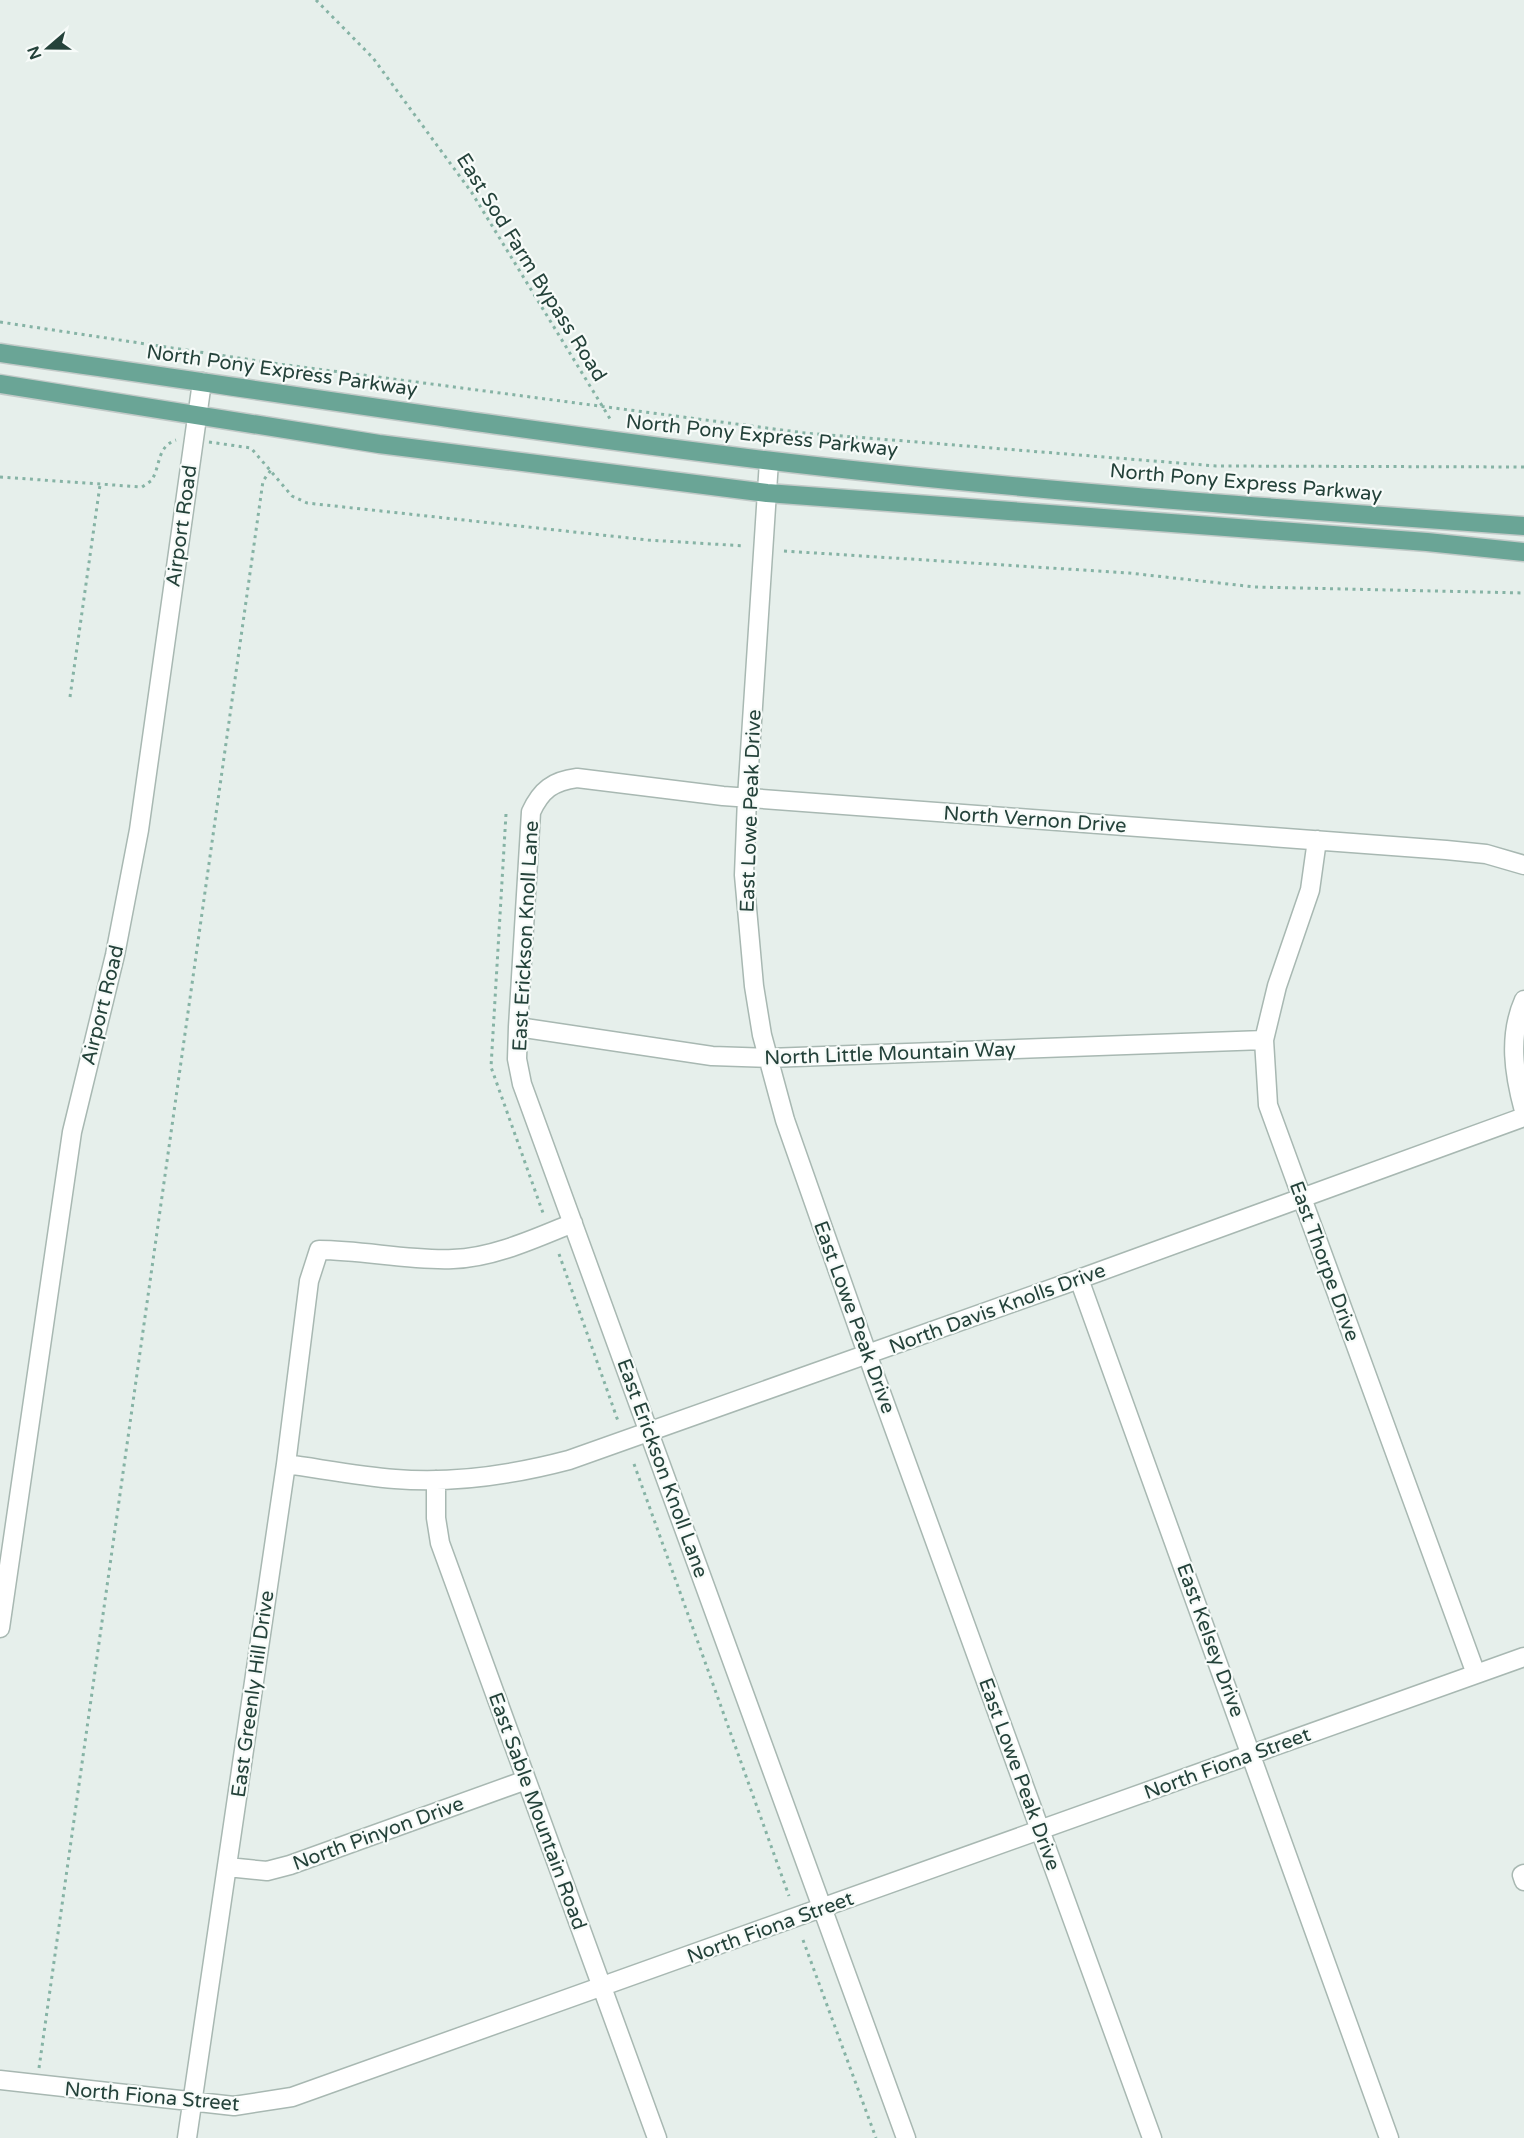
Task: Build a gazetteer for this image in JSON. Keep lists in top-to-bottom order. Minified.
{"streets":{"main road":["North Pony Express Parkway"],"street":["Airport Road","East Lowe Peak Drive","North Vernon Drive","East Erickson Knoll Lane","North Little Mountain Way","East Thorpe Drive","North Davis Knolls Drive","East Kelsey Drive","East Greenly Hill Drive","North Fiona Street","East Sable Mountain Road","North Pinyon Drive"],"path":["East Sod Farm Bypass Road"]},"crossings":[["East Sod Farm Bypass Road","North Pony Express Parkway"],["North Pony Express Parkway","Airport Road"],["North Pony Express Parkway","East Lowe Peak Drive"],["East Lowe Peak Drive","North Vernon Drive"],["East Lowe Peak Drive","North Little Mountain Way"],["East Lowe Peak Drive","North Davis Knolls Drive"],["East Lowe Peak Drive","North Fiona Street"],["North Vernon Drive","East Erickson Knoll Lane"],["North Vernon Drive","East Thorpe Drive"],["East Erickson Knoll Lane","North Little Mountain Way"],["East Erickson Knoll Lane","North Davis Knolls Drive"],["East Erickson Knoll Lane","East Greenly Hill Drive"],["East Erickson Knoll Lane","North Fiona Street"],["North Little Mountain Way","East Thorpe Drive"],["East Thorpe Drive","North Davis Knolls Drive"],["East Thorpe Drive","North Fiona Street"],["North Davis Knolls Drive","East Kelsey Drive"],["North Davis Knolls Drive","East Greenly Hill Drive"],["North Davis Knolls Drive","East Sable Mountain Road"],["East Kelsey Drive","North Fiona Street"],["East Greenly Hill Drive","North Fiona Street"],["East Greenly Hill Drive","North Pinyon Drive"],["North Fiona Street","East Sable Mountain Road"],["East Sable Mountain Road","North Pinyon Drive"]],"north":"left"}
